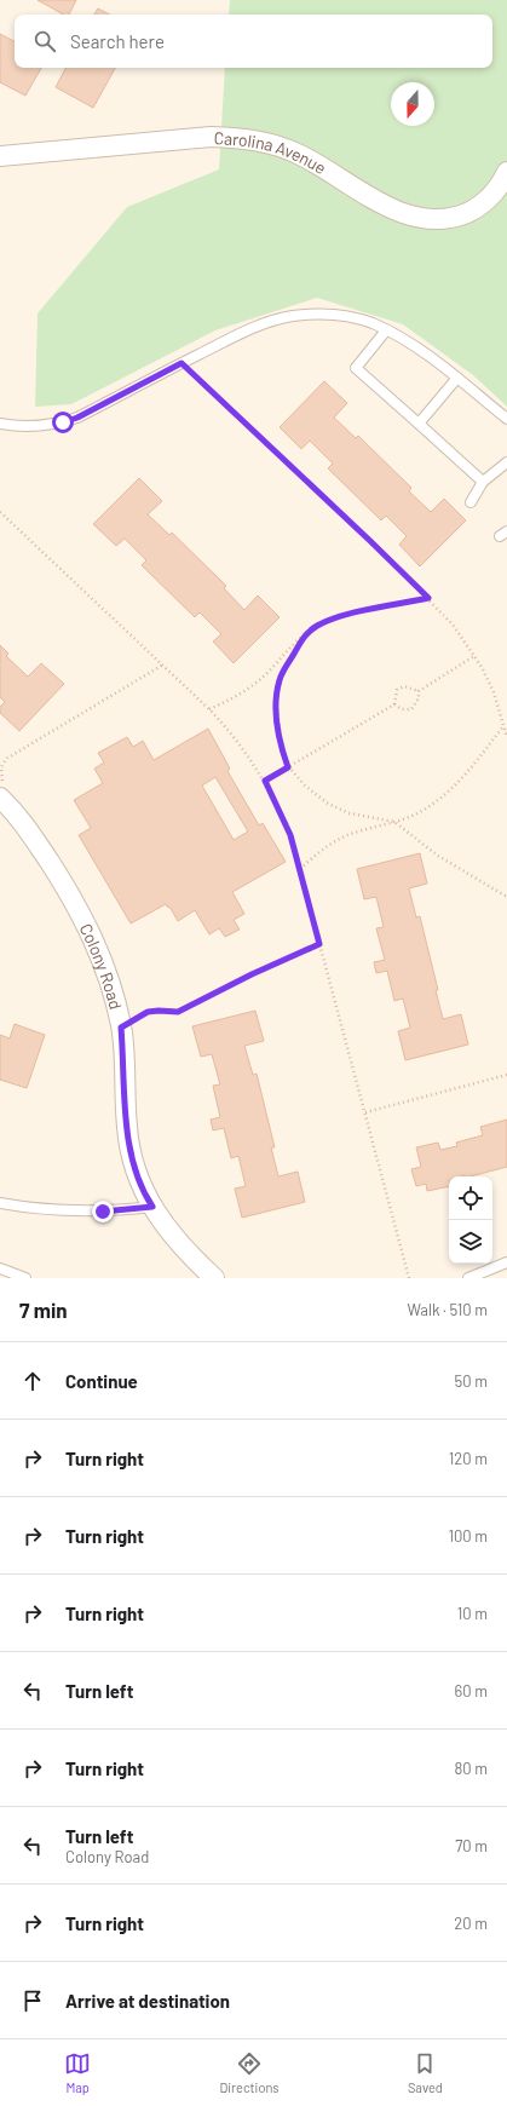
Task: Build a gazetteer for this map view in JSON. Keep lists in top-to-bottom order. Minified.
{"streets":{"street":["Carolina Avenue","Colony Road"]},"north":"bottom","page":{"search":"Search here","heading":["7 min","Walk · 510 m"],"list":[["Continue","50 m"],["Turn right","120 m"],["Turn right","100 m"],["Turn right","10 m"],["Turn left","60 m"],["Turn right","80 m"],["Turn left","Colony Road","70 m"],["Turn right","20 m"],"Arrive at destination"],"nav":["Map","Directions","Saved"]}}
